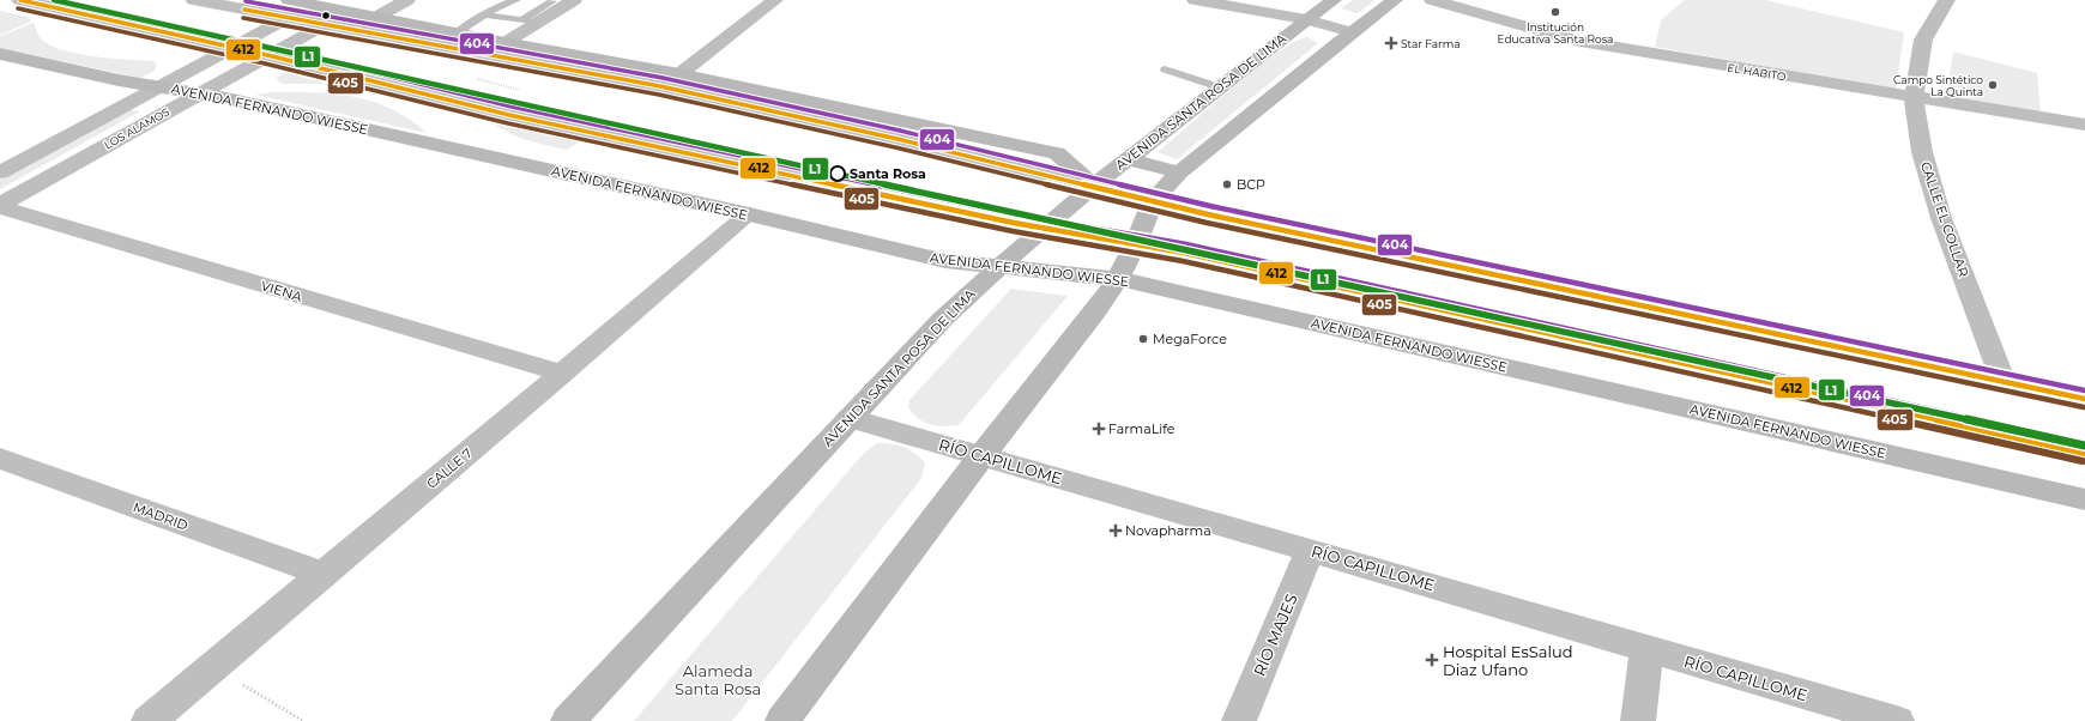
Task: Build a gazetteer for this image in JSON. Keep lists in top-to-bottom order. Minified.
{"streets":{"main road":["AVENIDA SANTA ROSA DE LIMA","AVENIDA FERNANDO WIESSE"],"street":["EL HABITO","LOS ALAMOS","CALLE EL COLLAR","VIENA","RÍO CAPILLOME","CALLE 7","MADRID","RÍO MAJES"]},"crossings":[["EL HABITO","CALLE EL COLLAR"],["AVENIDA SANTA ROSA DE LIMA","AVENIDA FERNANDO WIESSE"],["AVENIDA SANTA ROSA DE LIMA","RÍO CAPILLOME"],["AVENIDA FERNANDO WIESSE","LOS ALAMOS"],["AVENIDA FERNANDO WIESSE","CALLE 7"],["LOS ALAMOS","VIENA"],["VIENA","CALLE 7"],["RÍO CAPILLOME","RÍO MAJES"],["CALLE 7","MADRID"]],"parks":["Alameda Santa Rosa"],"places":{"other":["Institución Educativa Santa Rosa","Campo Sintético La Quinta","Santa Rosa","BCP","MegaForce"],"health":["Star Farma","FarmaLife","Novapharma","Hospital EsSalud Diaz Ufano"]},"lines":["transit line L1","transit line 412","transit line 404","transit line 405"]}
